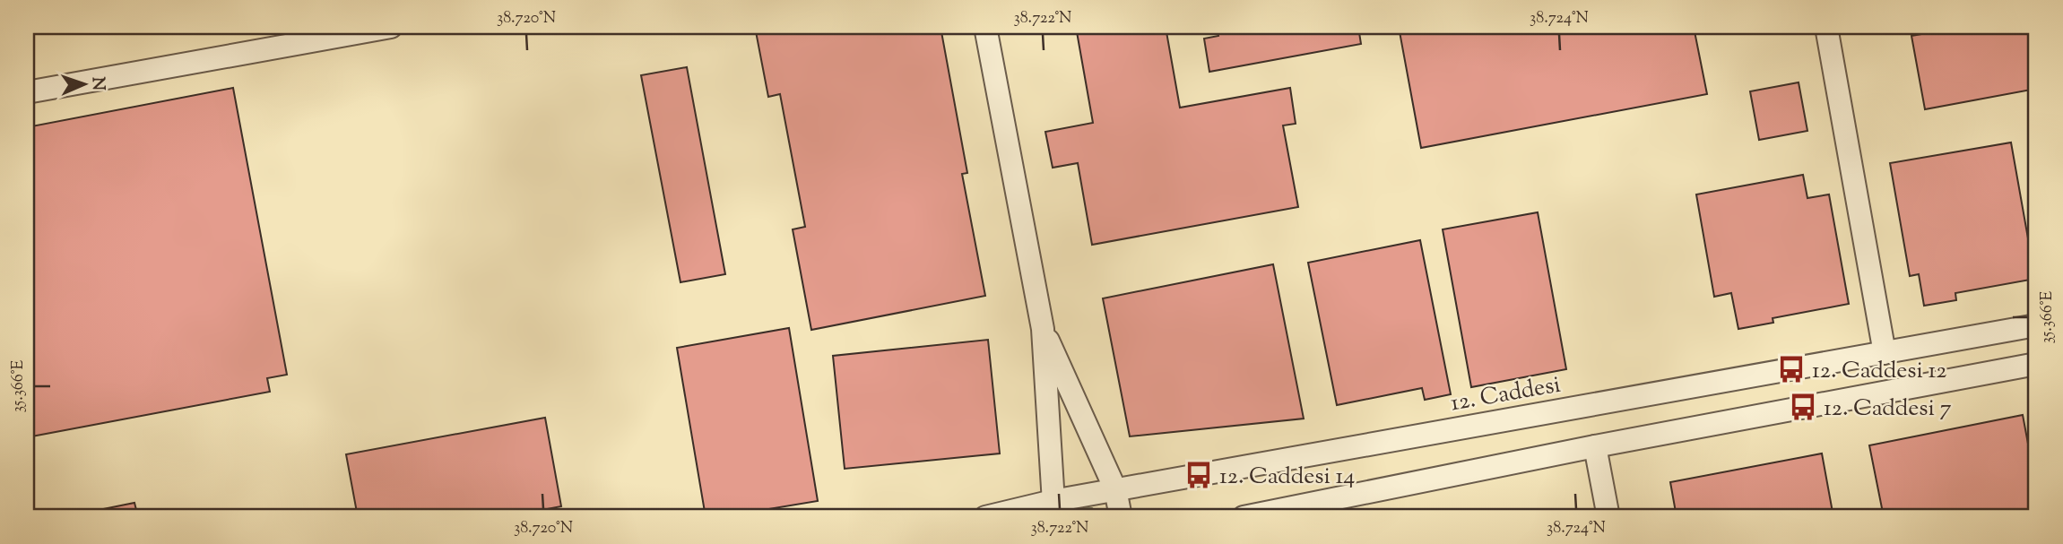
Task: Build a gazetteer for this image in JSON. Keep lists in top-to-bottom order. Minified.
{"streets":{"street":["12. Caddesi"]},"places":{"bus stop":["12. Caddesi 12","12. Caddesi 7","12. Caddesi 14"]},"north":"right","coordinates":["38.720°N","38.722°N","38.724°N","35.366°E"]}
